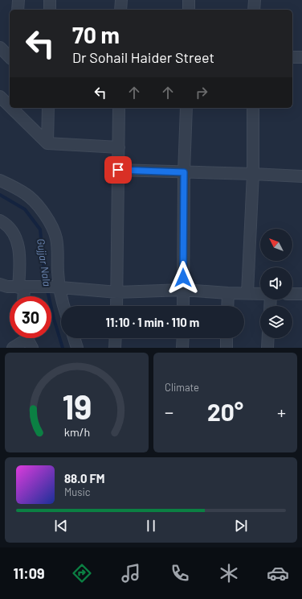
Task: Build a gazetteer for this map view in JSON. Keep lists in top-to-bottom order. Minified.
{"water":["Gujjar Nala"],"north":"top left","page":{"turn":["70 m","Dr Sohail Haider Street"],"limit":"30","trip":"11:10 · 1 min · 110 m","tile":"Climate","heat":["−","20°","+"],"song":["88.0 FM","Music"],"tabs":"11:09","gauge":["19","km/h"]}}
